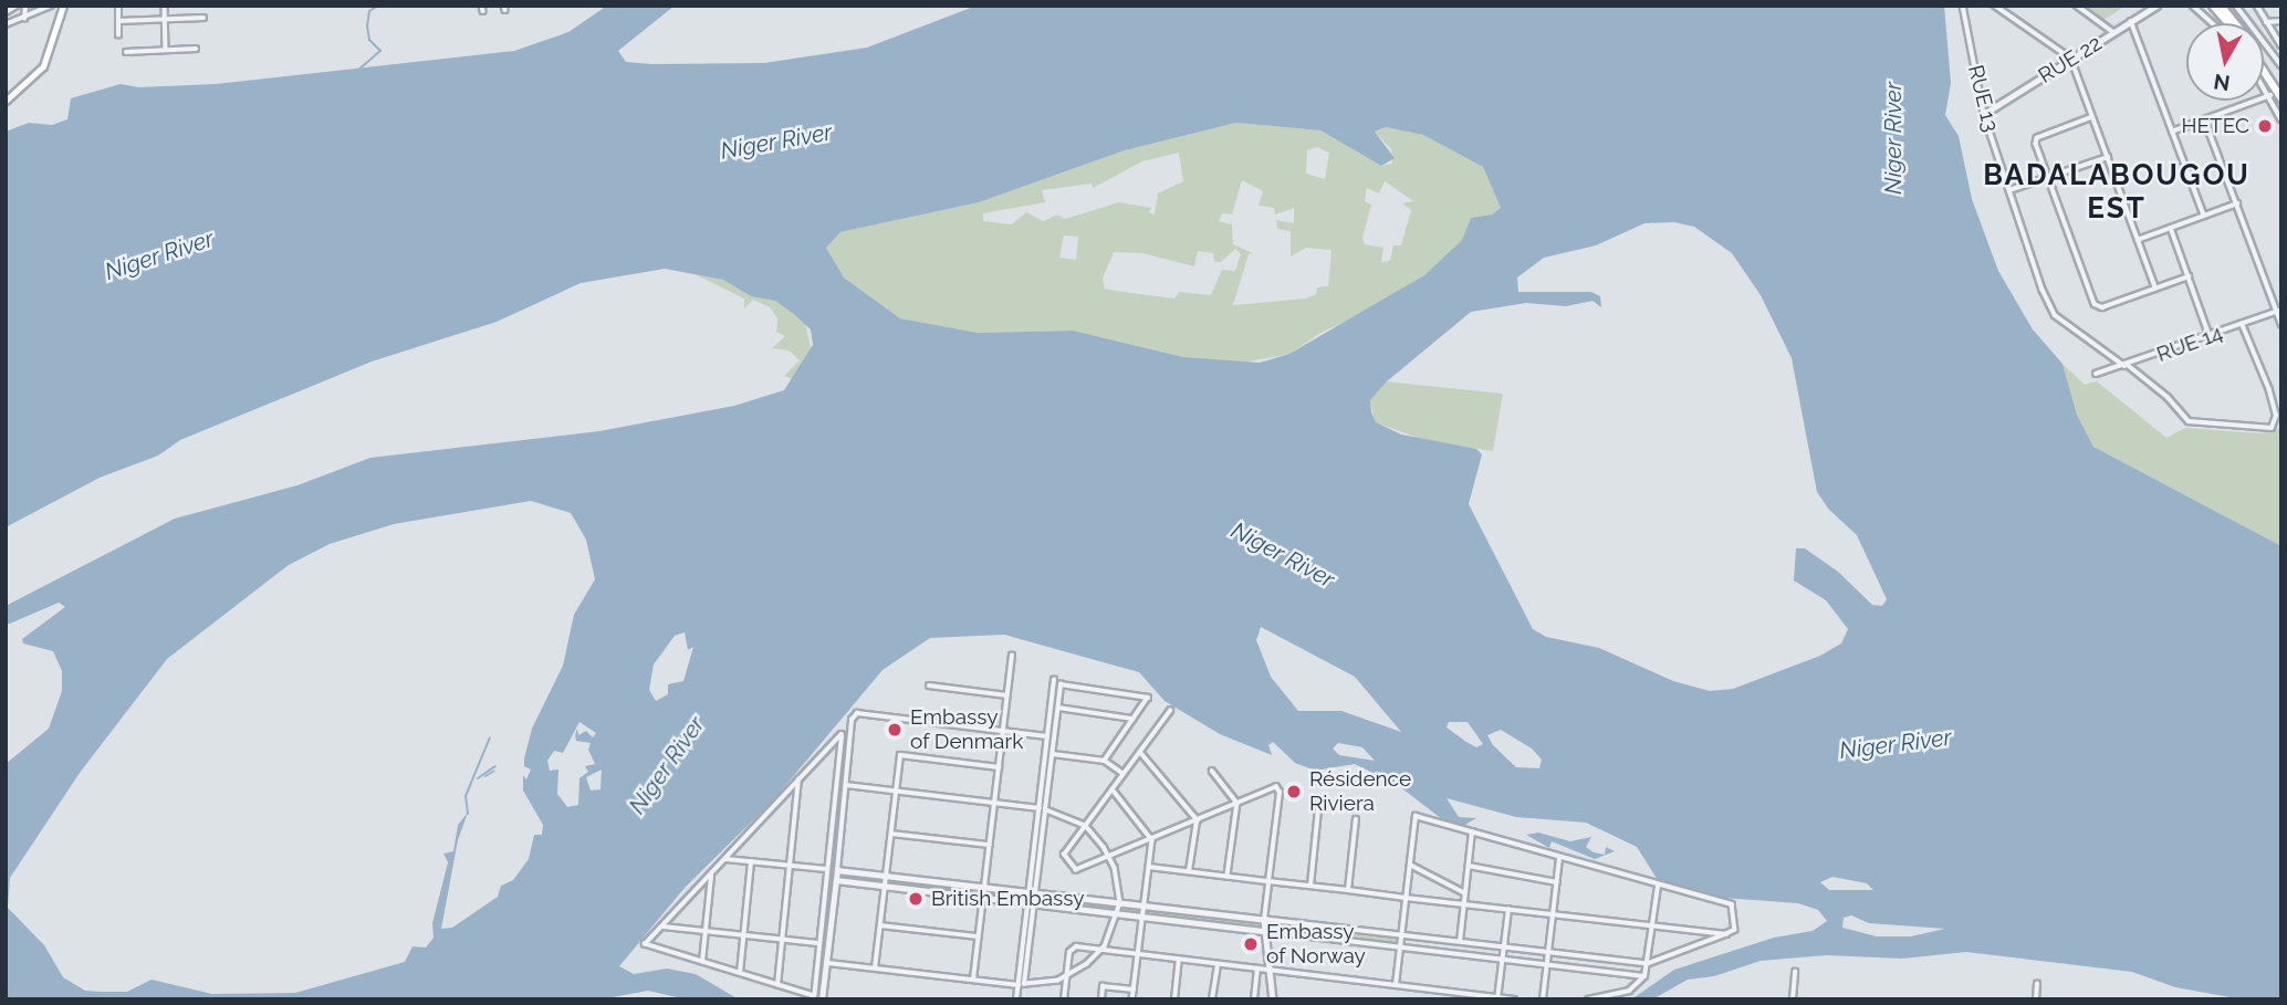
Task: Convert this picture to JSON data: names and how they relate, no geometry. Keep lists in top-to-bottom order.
{
  "streets": {
    "street": ["RUE 22", "RUE 13", "RUE 14"]
  },
  "crossings": [
    ["RUE 22", "RUE 13"],
    ["RUE 13", "RUE 14"]
  ],
  "districts": ["BADALABOUGOU EST"],
  "water": ["Niger River"],
  "places": [
    "HETEC",
    "Embassy of Denmark",
    "Résidence Riviera",
    "British Embassy",
    "Embassy of Norway"
  ],
  "north": "bottom"
}
